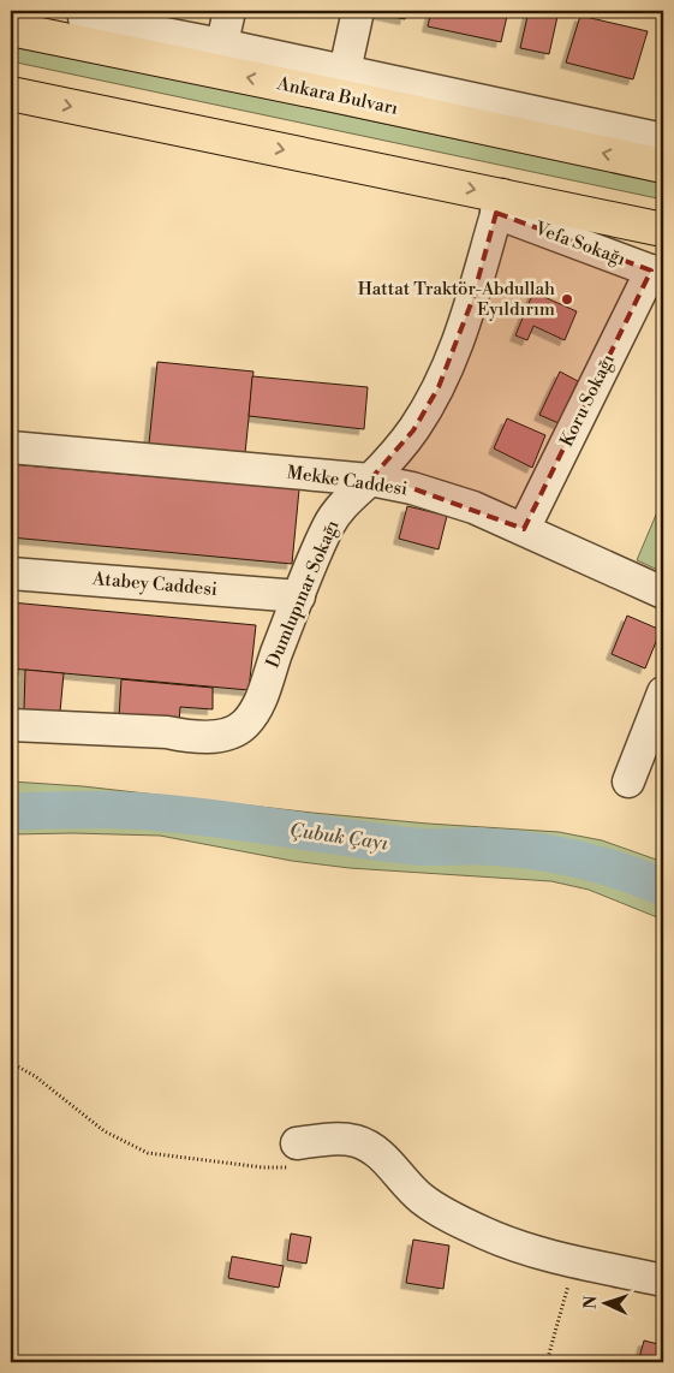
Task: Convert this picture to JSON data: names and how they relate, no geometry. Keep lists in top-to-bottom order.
{
  "streets": {
    "main road": ["Ankara Bulvarı"],
    "street": [
      "Vefa Sokağı",
      "Koru Sokağı",
      "Mekke Caddesi",
      "Atabey Caddesi",
      "Dumlupınar Sokağı"
    ]
  },
  "crossings": [
    ["Vefa Sokağı", "Koru Sokağı"],
    ["Vefa Sokağı", "Dumlupınar Sokağı"],
    ["Koru Sokağı", "Mekke Caddesi"],
    ["Mekke Caddesi", "Dumlupınar Sokağı"],
    ["Atabey Caddesi", "Dumlupınar Sokağı"]
  ],
  "water": ["Çubuk Çayı"],
  "places": ["Hattat Traktör-Abdullah Eyıldırım"],
  "north": "left"
}
